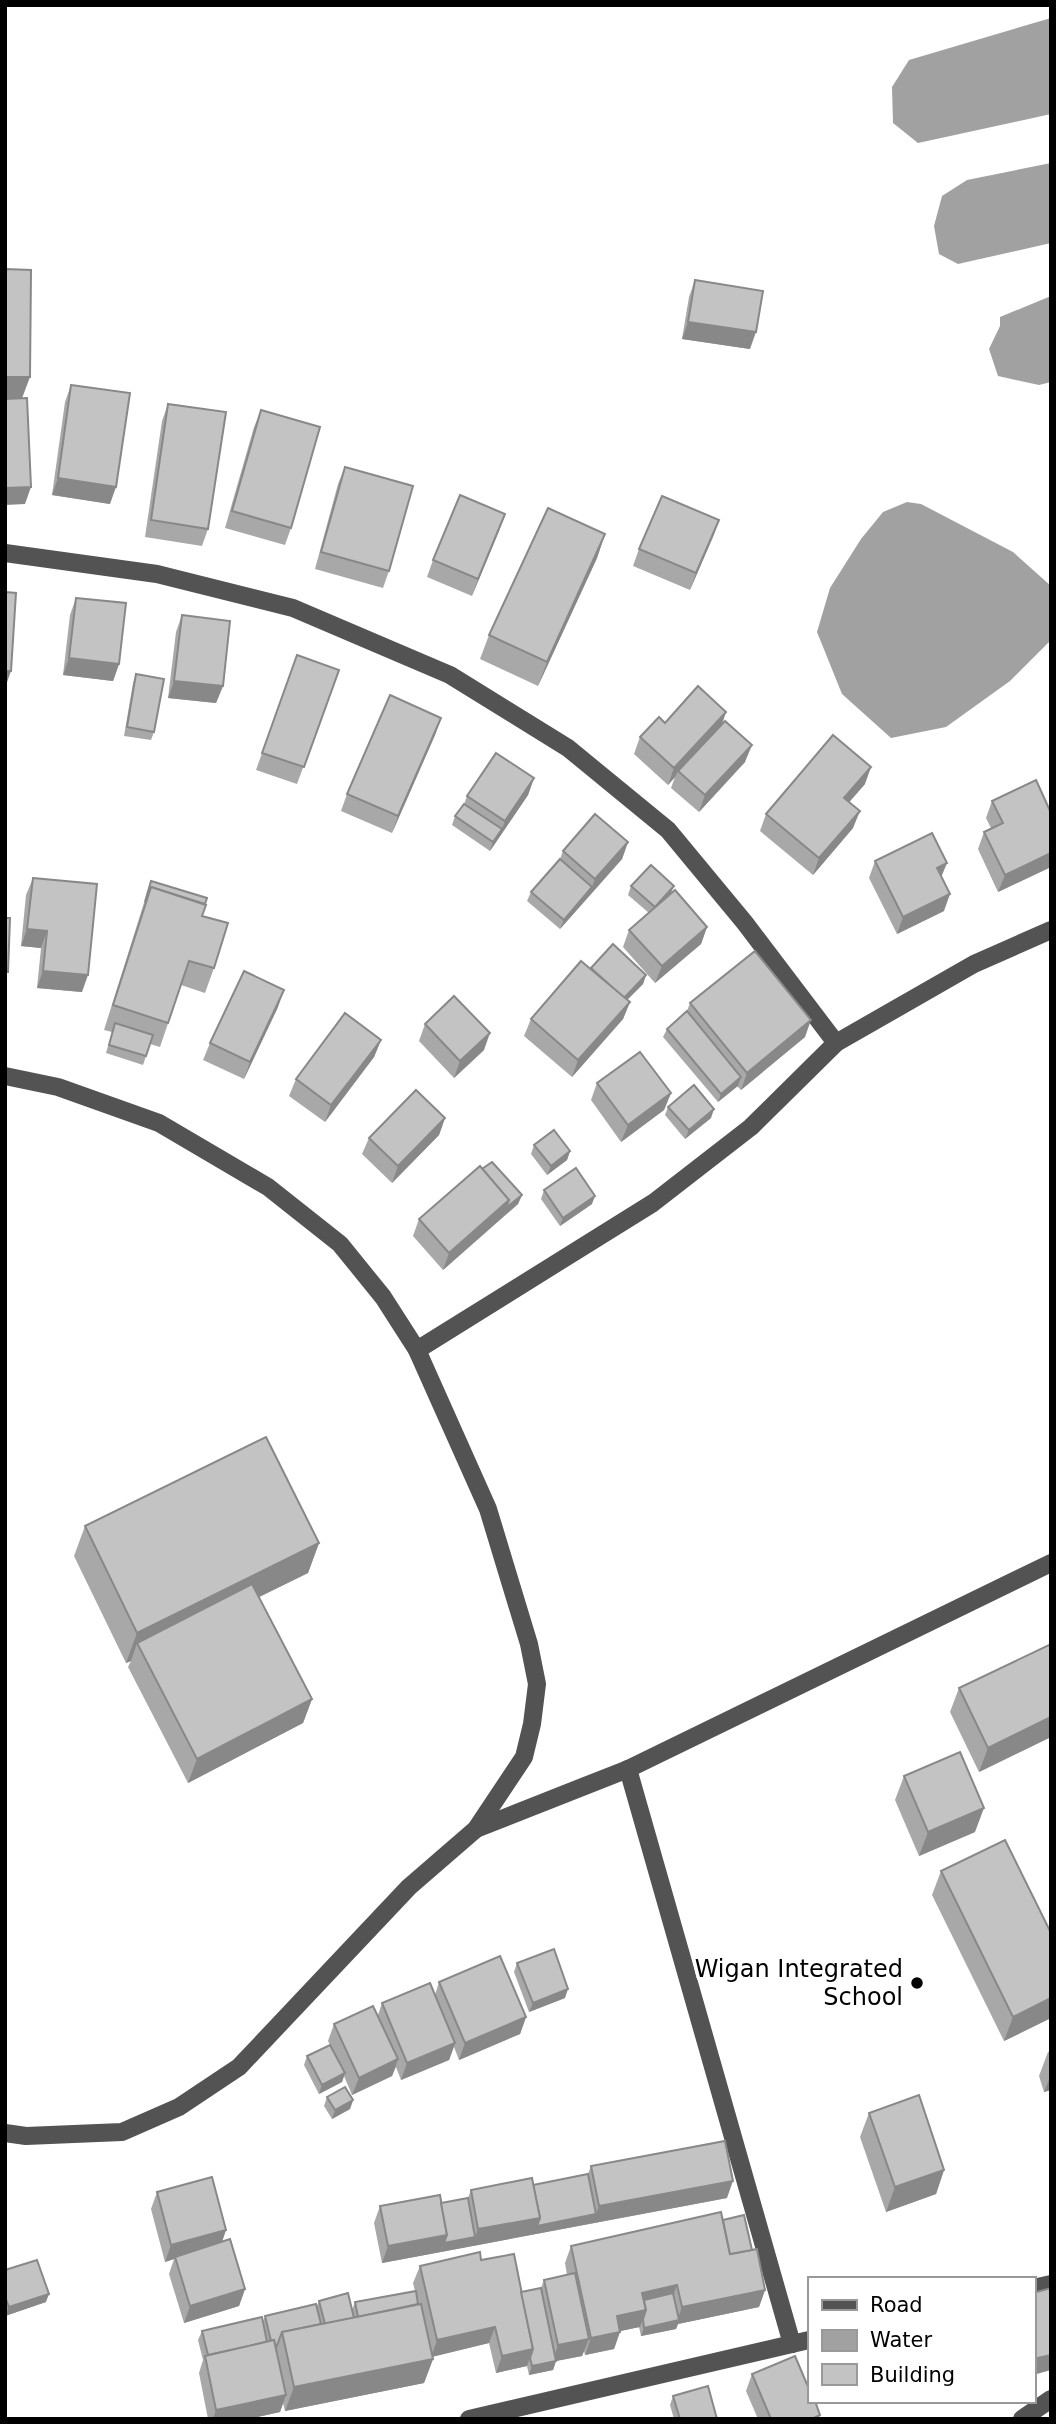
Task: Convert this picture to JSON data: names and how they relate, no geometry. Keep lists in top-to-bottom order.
{
  "places": ["Wigan Integrated School"],
  "legend": ["Road", "Water", "Building"]
}
